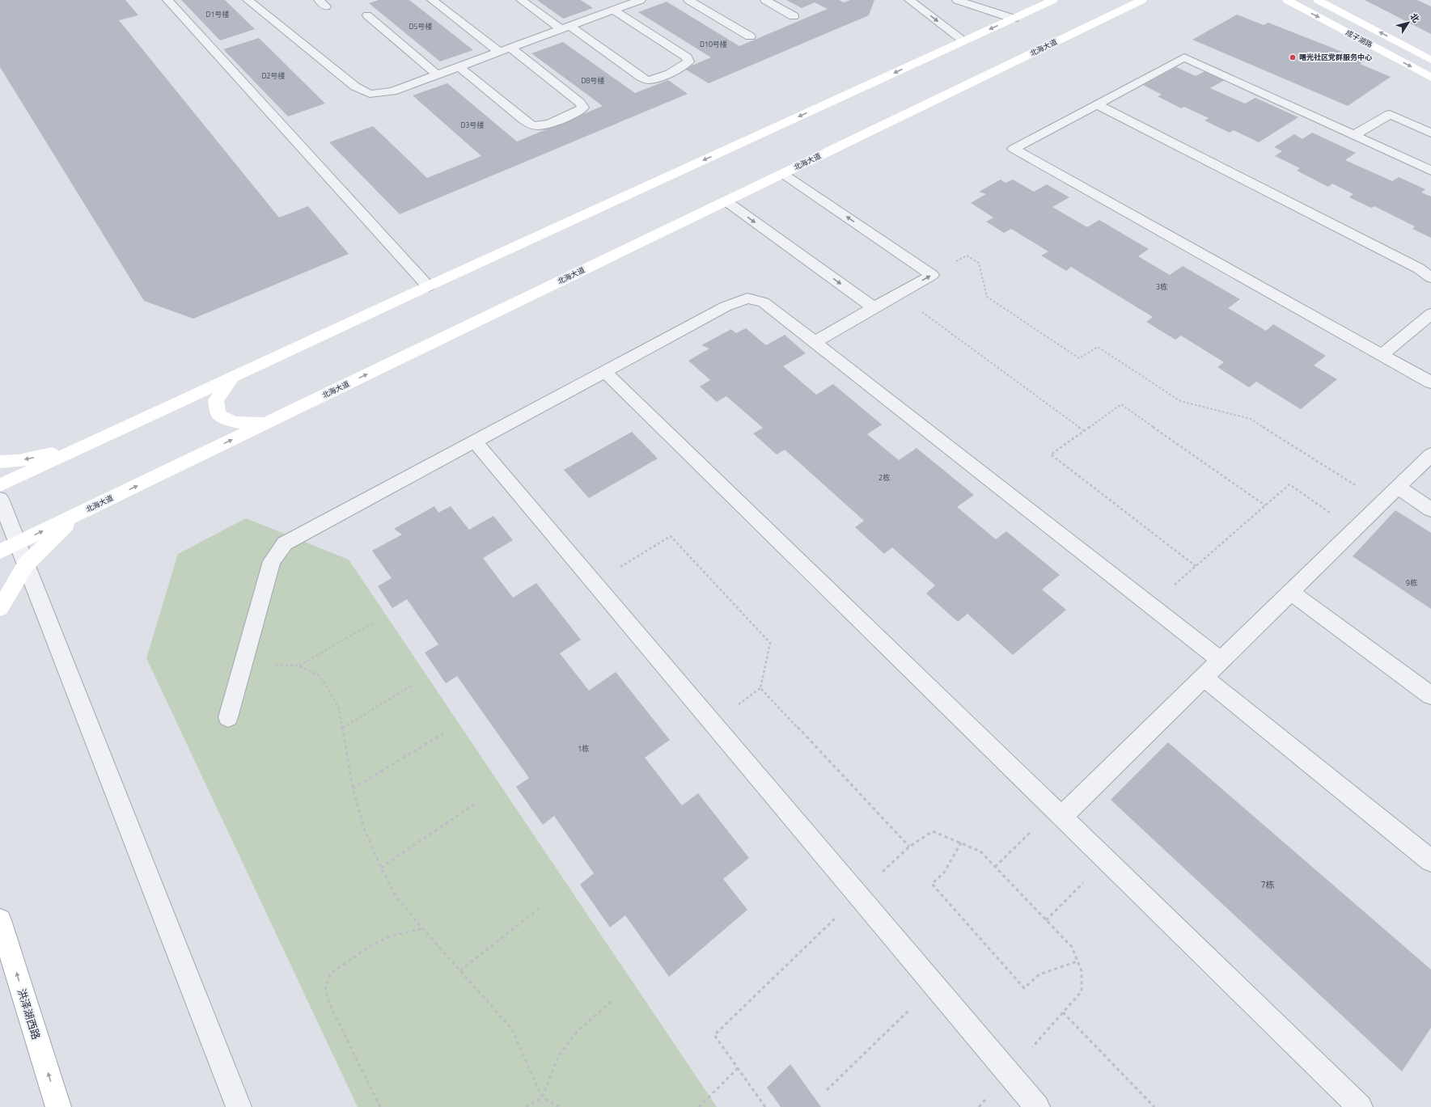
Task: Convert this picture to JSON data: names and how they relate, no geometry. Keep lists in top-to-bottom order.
{
  "streets": {
    "street": ["成子湖路", "北海大道", "洪泽湖西路"]
  },
  "one_way": ["洪泽湖西路"],
  "places": ["曙光社区党群服务中心"],
  "house_numbers": [
    "D1号楼",
    "D5号楼",
    "D10号楼",
    "D2号楼",
    "D8号楼",
    "D3号楼",
    "3栋",
    "2栋",
    "9栋",
    "1栋",
    "7栋"
  ],
  "north": "top right"
}
